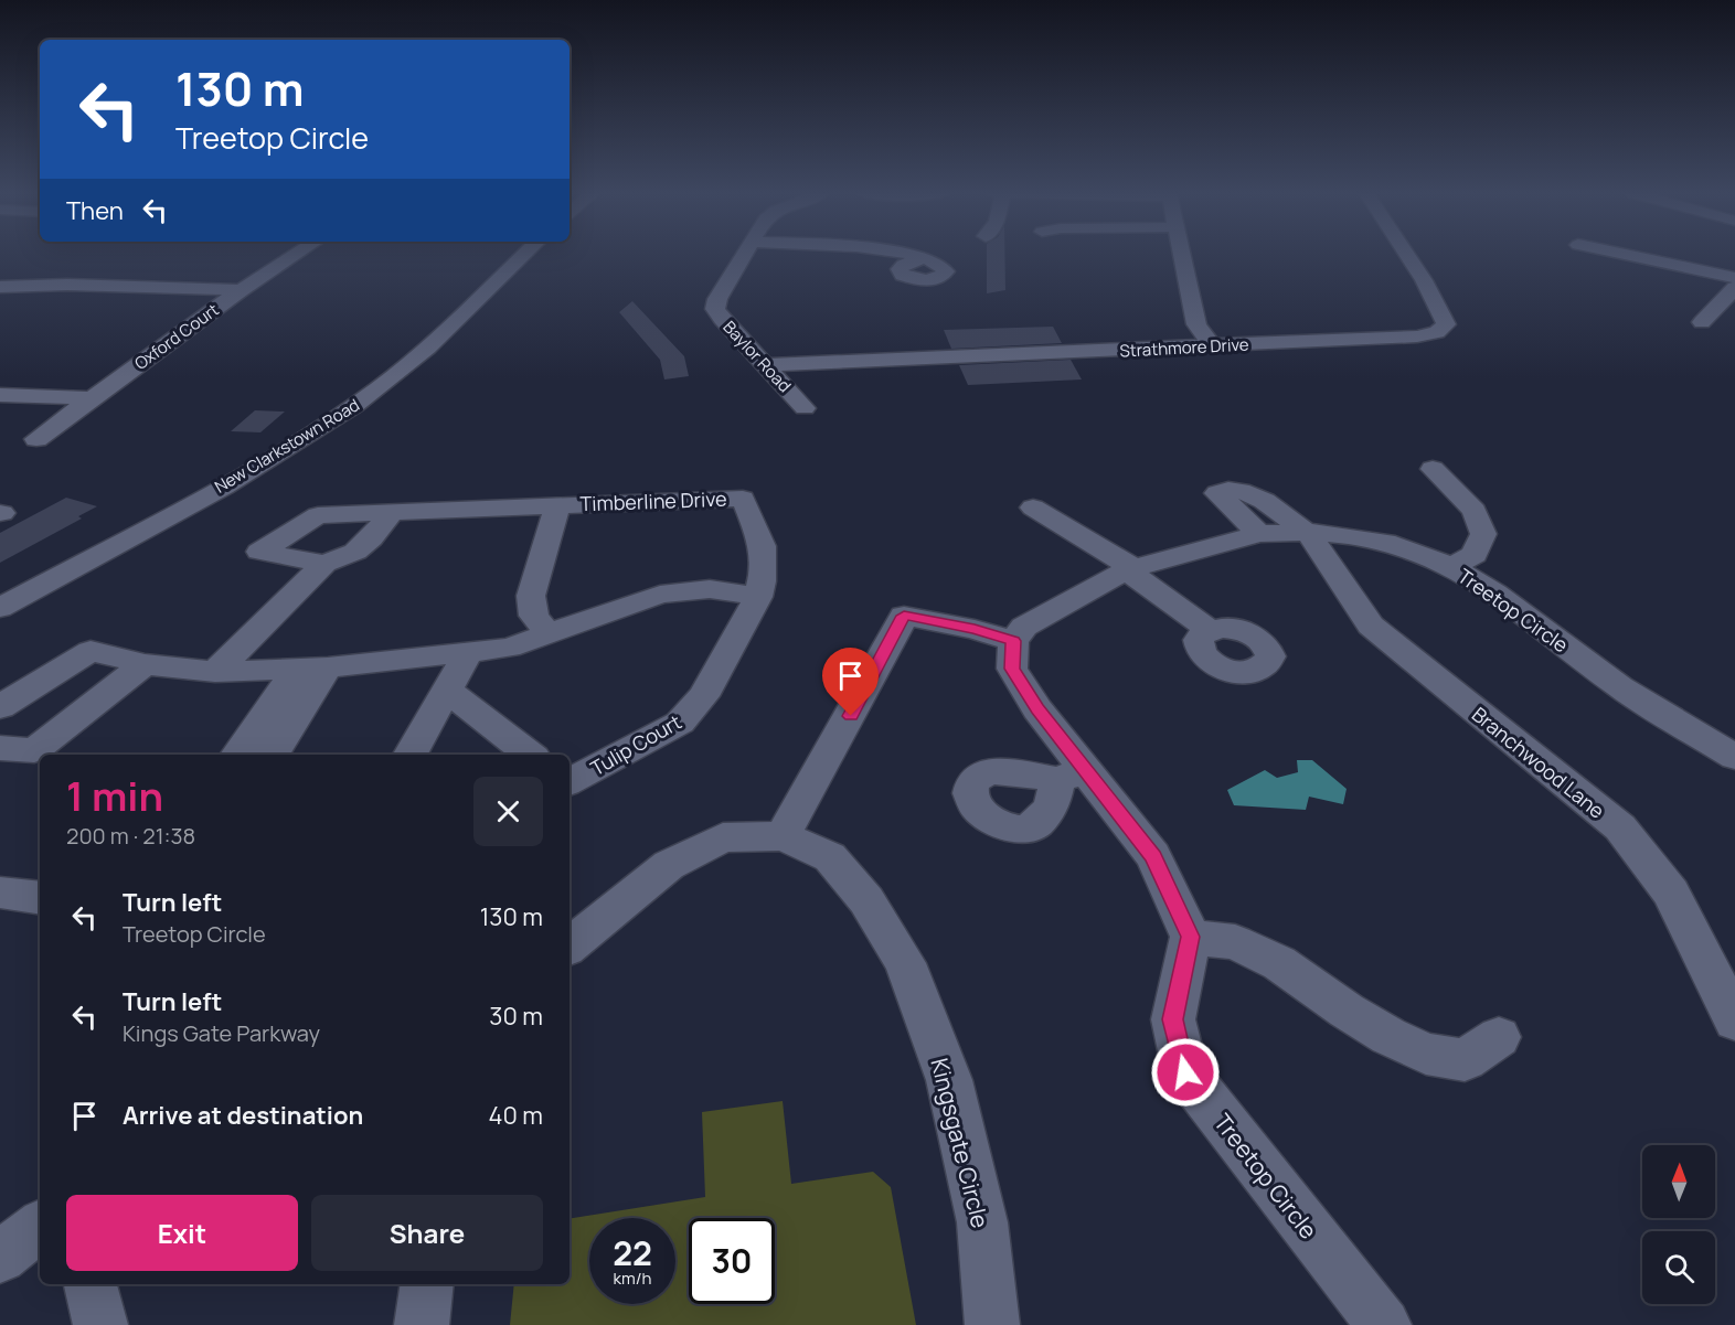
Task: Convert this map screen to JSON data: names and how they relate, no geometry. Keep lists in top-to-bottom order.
{
  "streets": {
    "street": [
      "Oxford Court",
      "Strathmore Drive",
      "Baylor Road",
      "New Clarkstown Road",
      "Timberline Drive",
      "Treetop Circle",
      "Tulip Court",
      "Branchwood Lane",
      "Kingsgate Circle"
    ]
  },
  "crossings": [
    ["Strathmore Drive", "Baylor Road"],
    ["Timberline Drive", "Tulip Court"],
    ["Treetop Circle", "Branchwood Lane"]
  ],
  "north": "top",
  "page": {
    "turn": ["130 m", "Treetop Circle"],
    "then": "Then",
    "heading": ["1 min", "200 m · 21:38"],
    "list": [
      {
        "name": "Turn left",
        "note": "Treetop Circle",
        "value": "130 m"
      },
      {
        "name": "Turn left",
        "note": "Kings Gate Parkway",
        "value": "30 m"
      },
      {
        "name": "Arrive at destination",
        "value": "40 m"
      }
    ],
    "buttons": ["Exit", "Share"],
    "speed": "22 km/h",
    "limit": "30"
  }
}
